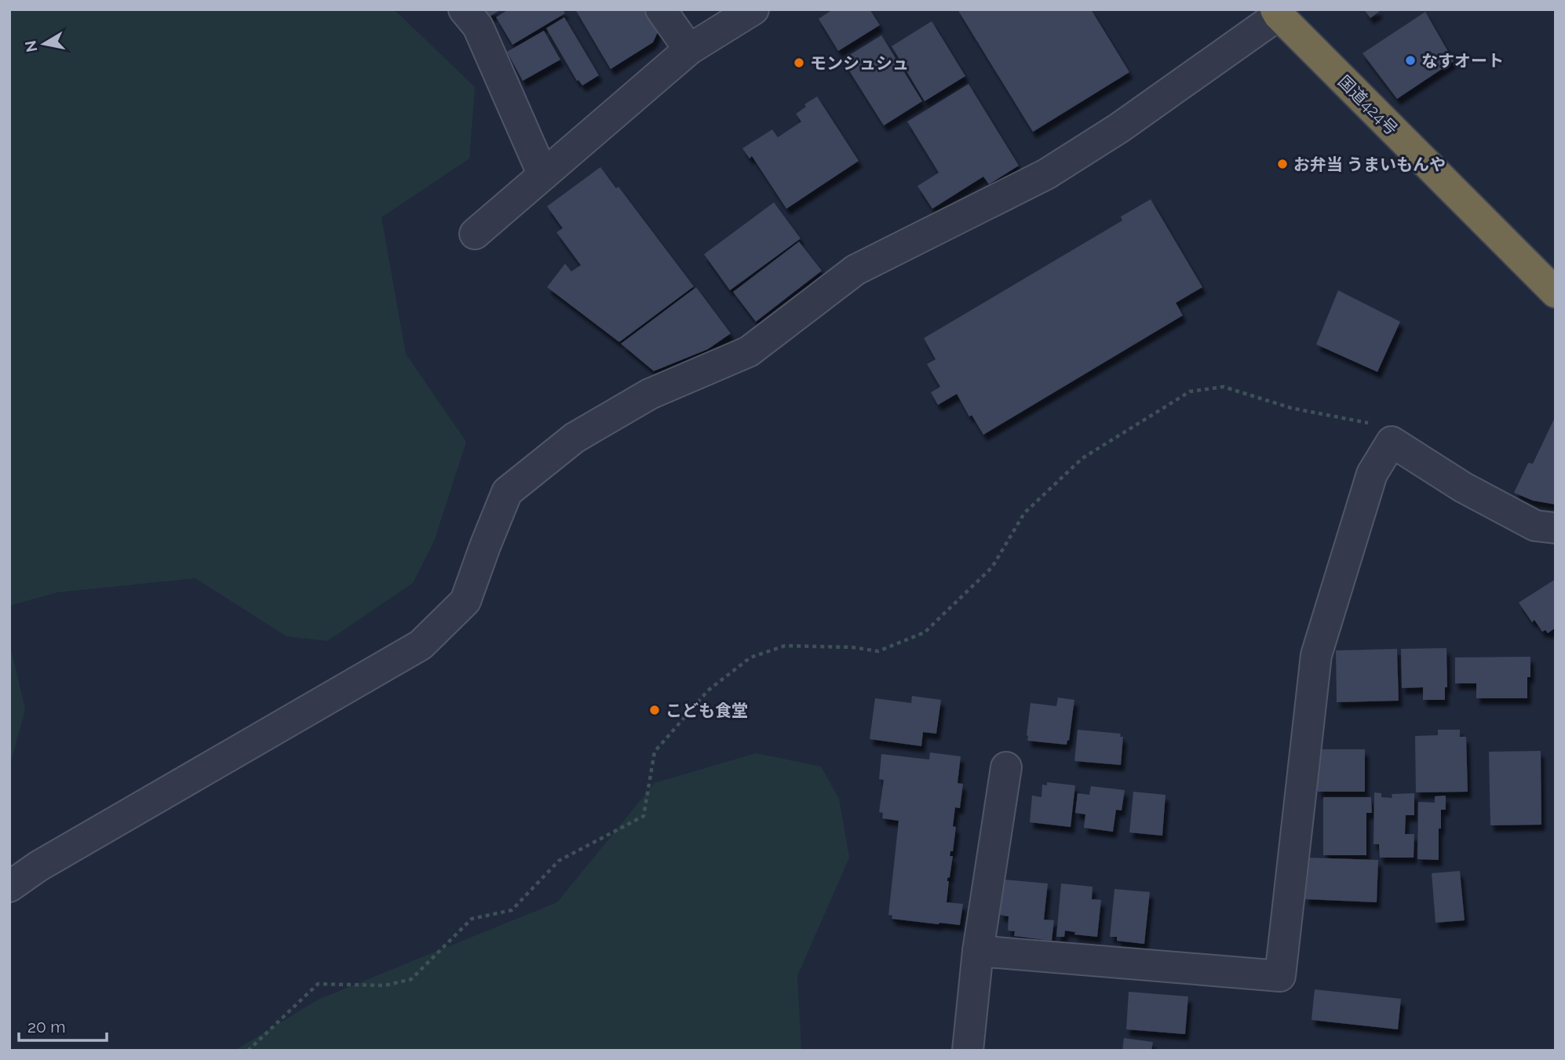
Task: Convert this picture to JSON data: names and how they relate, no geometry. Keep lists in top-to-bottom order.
{
  "streets": {
    "highway": ["国道424号"]
  },
  "places": [
    "なすオート",
    "モンシュシュ",
    "お弁当 うまいもんや",
    "こども食堂"
  ],
  "scale_bar": "20 m",
  "north": "left"
}
